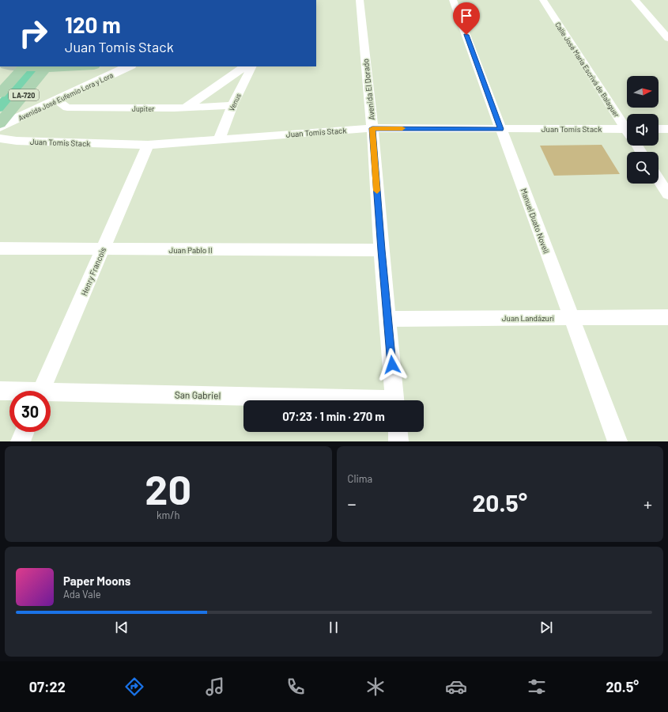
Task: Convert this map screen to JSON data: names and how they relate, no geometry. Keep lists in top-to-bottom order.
{
  "streets": {
    "main road": ["LA-720"],
    "street": [
      "Calle José María Escrivá de Balaguer",
      "Avenida El Dorado",
      "Avenida José Eufemio Lora y Lora",
      "Venus",
      "Jupiter",
      "Juan Tomis Stack",
      "Manuel Duato Novell",
      "Juan Pablo II",
      "Henry Francois",
      "Juan Landázuri",
      "San Gabriel"
    ]
  },
  "crossings": [
    ["Avenida El Dorado", "Juan Tomis Stack"],
    ["Avenida El Dorado", "Juan Pablo II"],
    ["Avenida El Dorado", "Juan Landázuri"],
    ["LA-720", "Avenida José Eufemio Lora y Lora"],
    ["Avenida José Eufemio Lora y Lora", "Jupiter"],
    ["Venus", "Jupiter"],
    ["Venus", "Juan Tomis Stack"],
    ["Juan Tomis Stack", "Manuel Duato Novell"],
    ["Juan Tomis Stack", "Henry Francois"],
    ["Manuel Duato Novell", "Juan Landázuri"],
    ["Juan Pablo II", "Henry Francois"]
  ],
  "north": "right",
  "page": {
    "turn": ["120 m", "Juan Tomis Stack"],
    "limit": "30",
    "trip": "07:23 · 1 min · 270 m",
    "tile": [
      ["20", "km/h"],
      "Clima"
    ],
    "heat": ["−", "20.5°", "+"],
    "song": ["Paper Moons", "Ada Vale"],
    "tabs": ["07:22", "20.5°"]
  }
}
